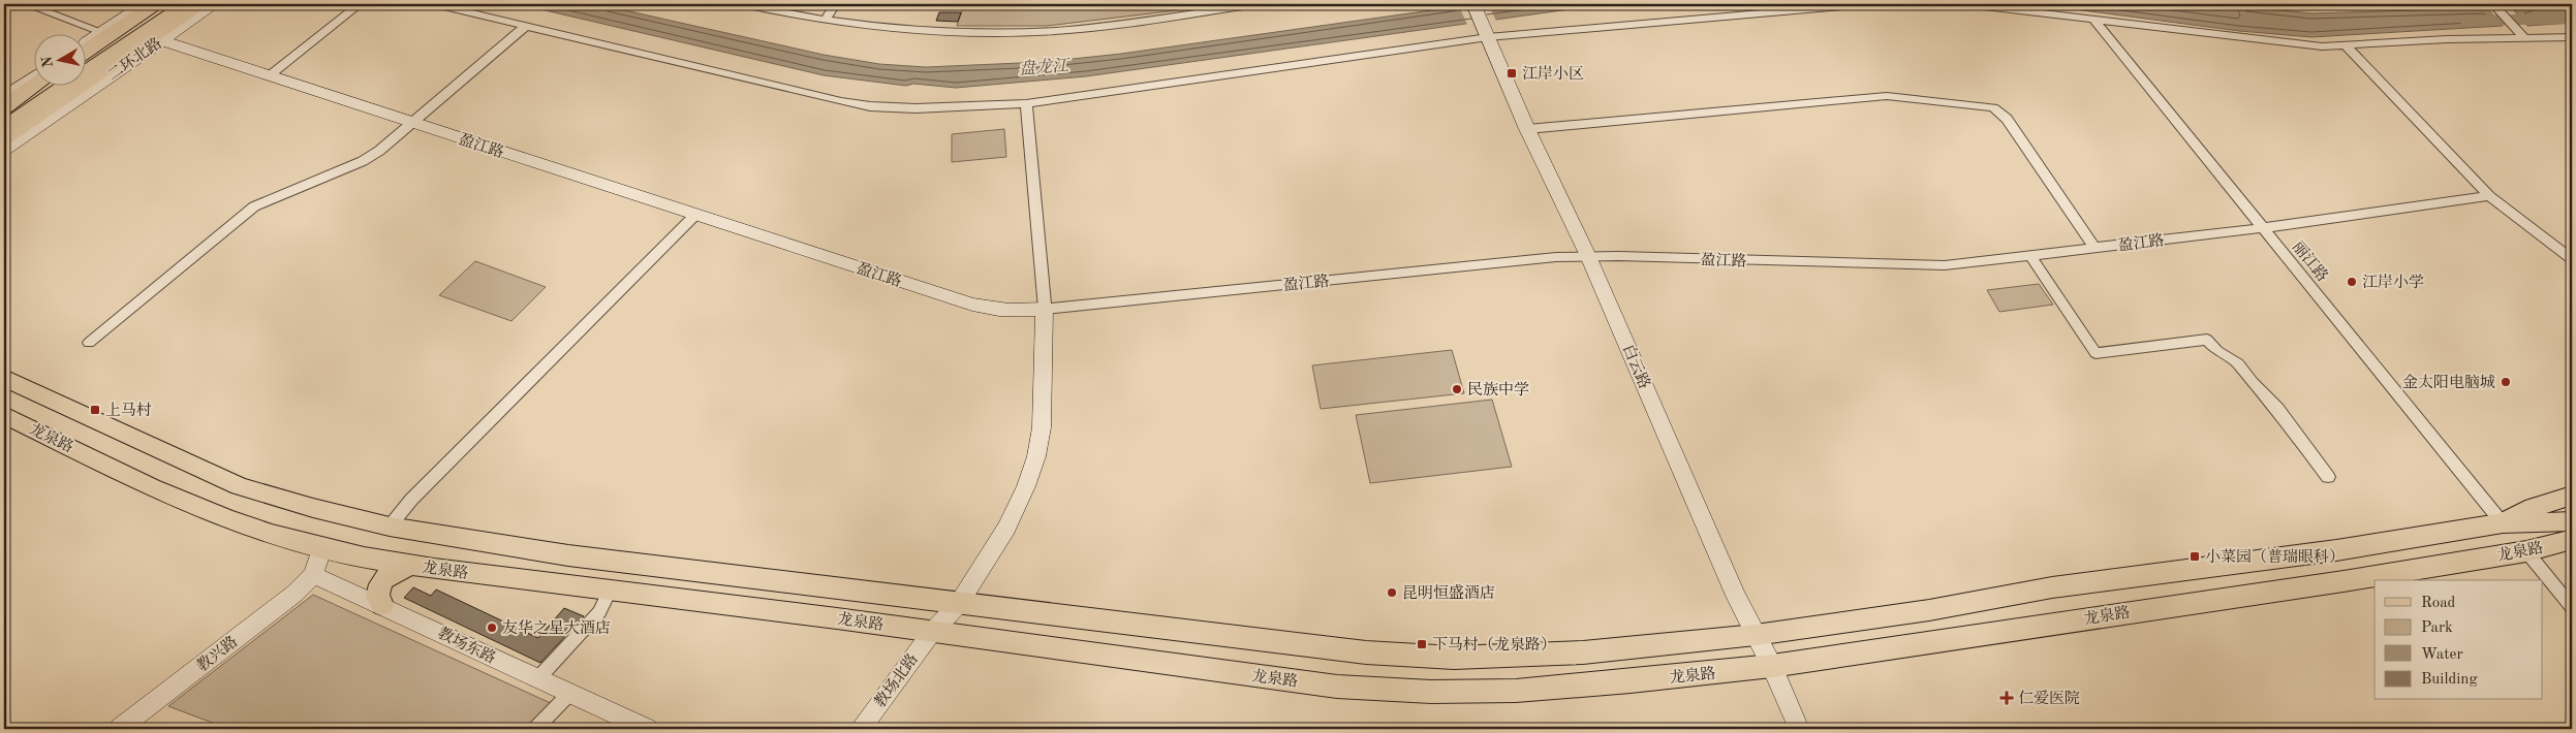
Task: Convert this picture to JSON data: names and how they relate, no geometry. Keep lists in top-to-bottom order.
{
  "streets": {
    "main road": ["二环北路", "龙泉路"],
    "street": [
      "盈江路",
      "丽江路",
      "白云路",
      "教场东路",
      "教兴路",
      "教场北路"
    ]
  },
  "crossings": [
    ["二环北路", "盈江路"],
    ["盈江路", "丽江路"],
    ["盈江路", "白云路"],
    ["盈江路", "教场北路"],
    ["丽江路", "龙泉路"],
    ["白云路", "龙泉路"],
    ["龙泉路", "教场北路"],
    ["教场东路", "教兴路"]
  ],
  "water": ["盘龙江"],
  "places": {
    "transit": [
      "江岸小区",
      "上马村",
      "小菜园（普瑞眼科）",
      "下马村（龙泉路）"
    ],
    "other": [
      "江岸小学",
      "金太阳电脑城",
      "民族中学",
      "昆明恒盛酒店",
      "友华之星大酒店"
    ],
    "health": ["仁爱医院"]
  },
  "legend": [
    "Road",
    "Park",
    "Water",
    "Building"
  ],
  "north": "left"
}
